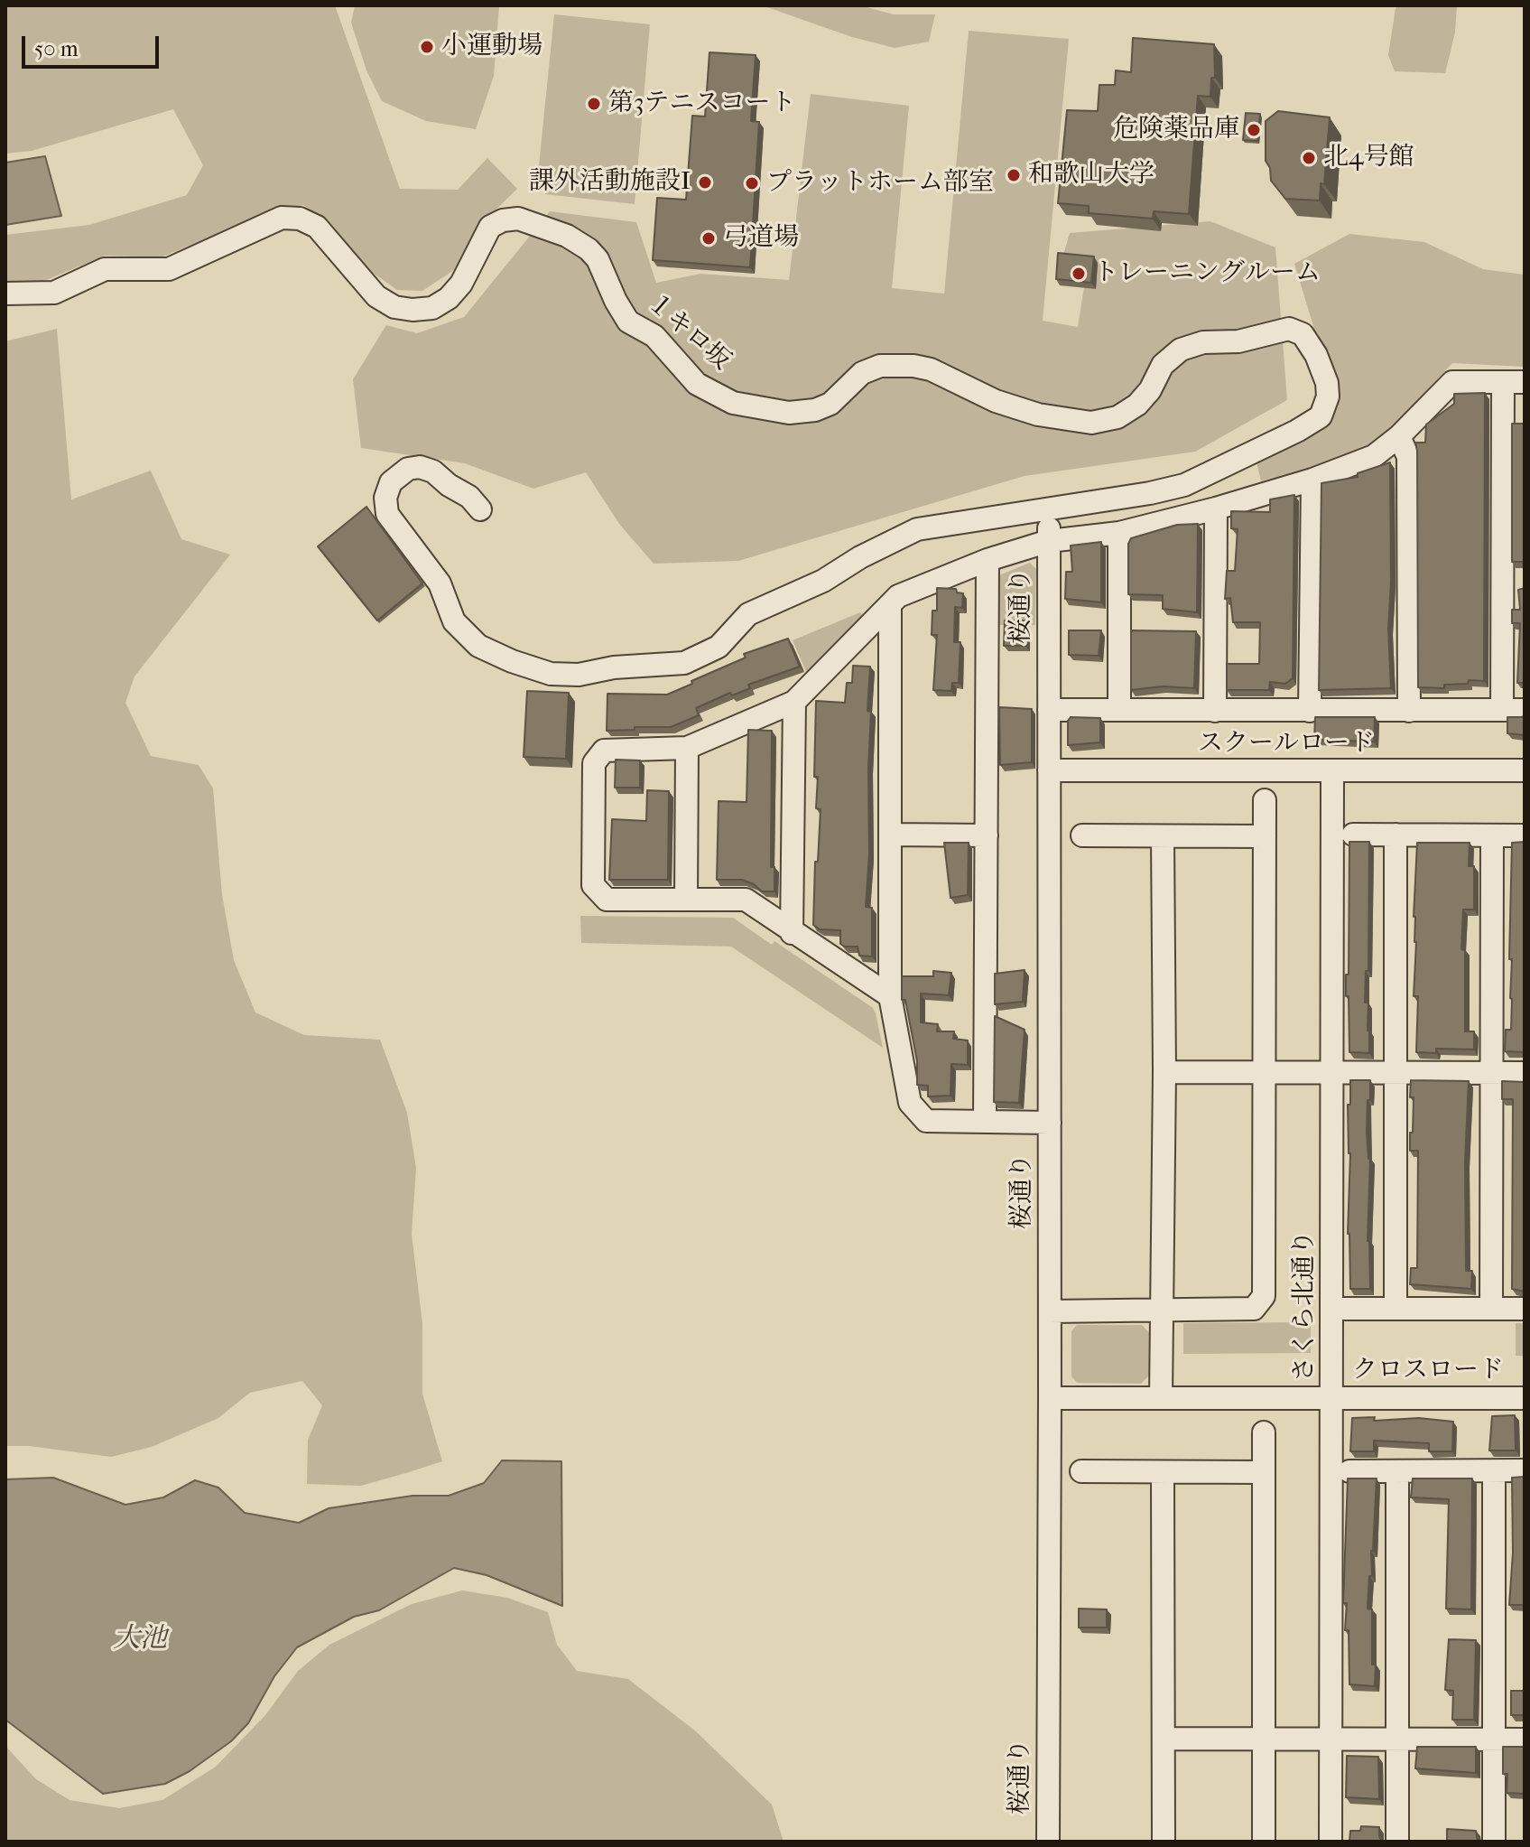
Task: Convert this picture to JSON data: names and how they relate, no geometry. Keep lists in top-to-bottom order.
{
  "streets": {
    "street": [
      "１キロ坂",
      "桜通り",
      "スクールロード",
      "さくら北通り",
      "クロスロード"
    ]
  },
  "crossings": [
    ["１キロ坂", "桜通り"],
    ["桜通り", "スクールロード"],
    ["桜通り", "クロスロード"],
    ["スクールロード", "さくら北通り"],
    ["さくら北通り", "クロスロード"]
  ],
  "water": ["大池"],
  "places": [
    "小運動場",
    "第3テニスコート",
    "危険薬品庫",
    "北4号館",
    "和歌山大学",
    "課外活動施設I",
    "プラットホーム部室",
    "弓道場",
    "トレーニングルーム"
  ],
  "scale_bar": "50 m"
}
